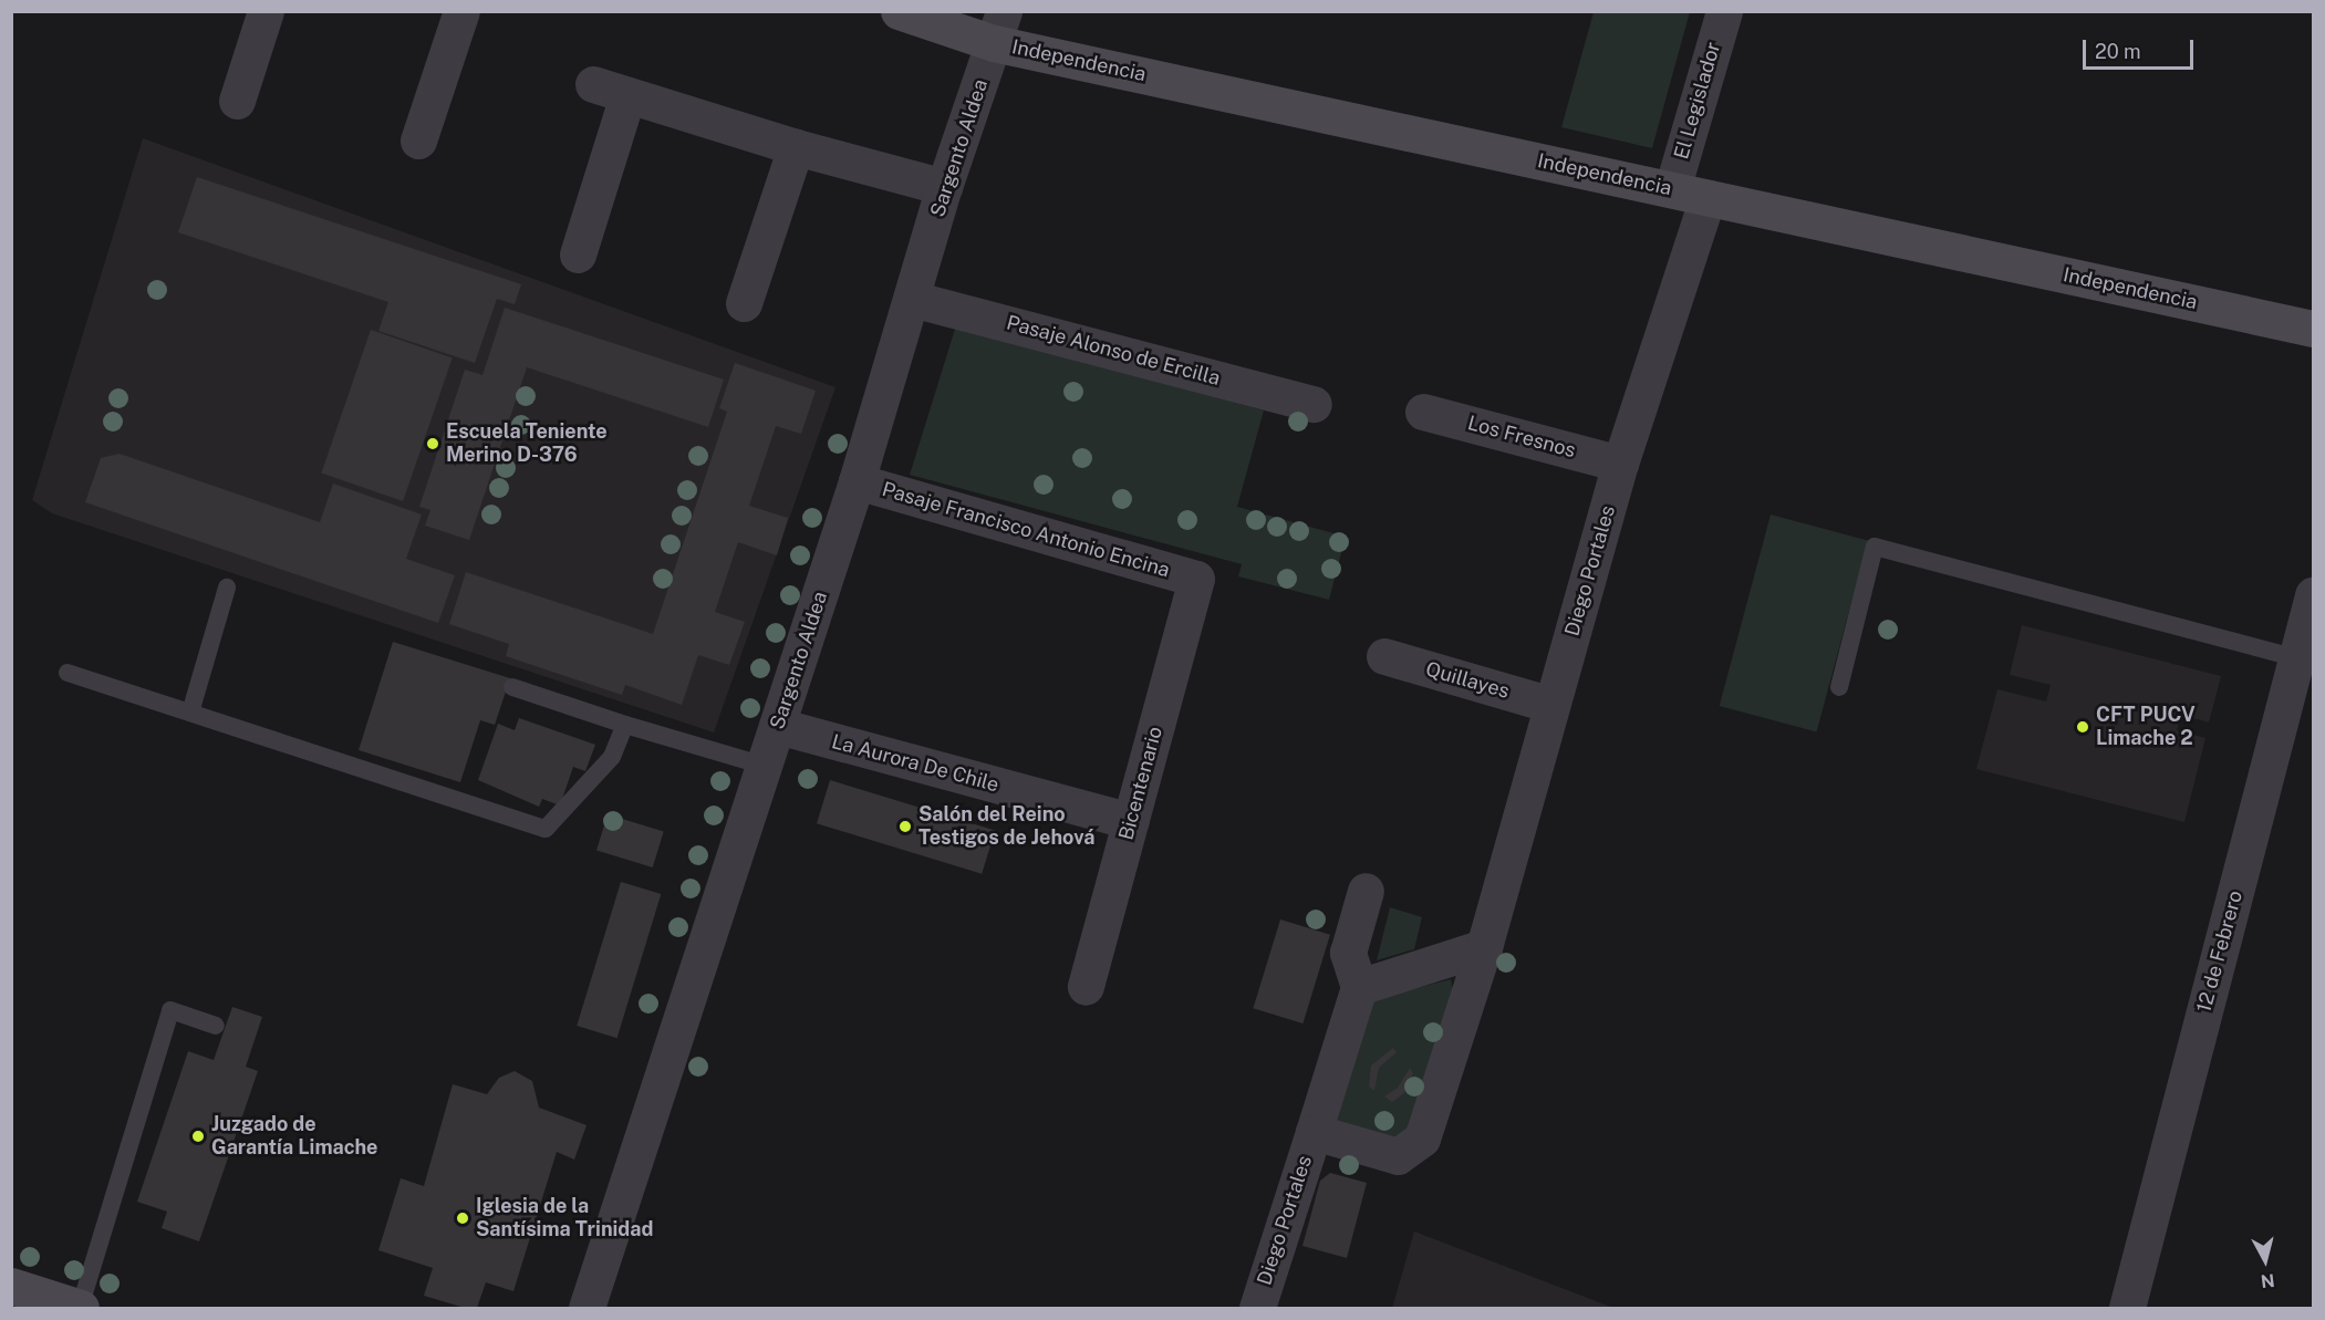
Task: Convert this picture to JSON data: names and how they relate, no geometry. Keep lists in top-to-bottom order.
{
  "streets": {
    "main road": ["Independencia"],
    "street": [
      "El Legislador",
      "Sargento Aldea",
      "Pasaje Alonso de Ercilla",
      "Los Fresnos",
      "Pasaje Francisco Antonio Encina",
      "Diego Portales",
      "Quillayes",
      "La Aurora De Chile",
      "Bicentenario",
      "12 de Febrero"
    ]
  },
  "crossings": [
    ["Independencia", "El Legislador"],
    ["Independencia", "Sargento Aldea"],
    ["Independencia", "Diego Portales"],
    ["Sargento Aldea", "Pasaje Alonso de Ercilla"],
    ["Sargento Aldea", "Pasaje Francisco Antonio Encina"],
    ["Sargento Aldea", "La Aurora De Chile"],
    ["Los Fresnos", "Diego Portales"],
    ["Pasaje Francisco Antonio Encina", "Bicentenario"],
    ["Diego Portales", "Quillayes"],
    ["La Aurora De Chile", "Bicentenario"]
  ],
  "places": [
    "Escuela Teniente Merino D-376",
    "CFT PUCV Limache 2",
    "Salón del Reino Testigos de Jehová",
    "Juzgado de Garantía Limache",
    "Iglesia de la Santísima Trinidad"
  ],
  "scale_bar": "20 m",
  "north": "bottom"
}
